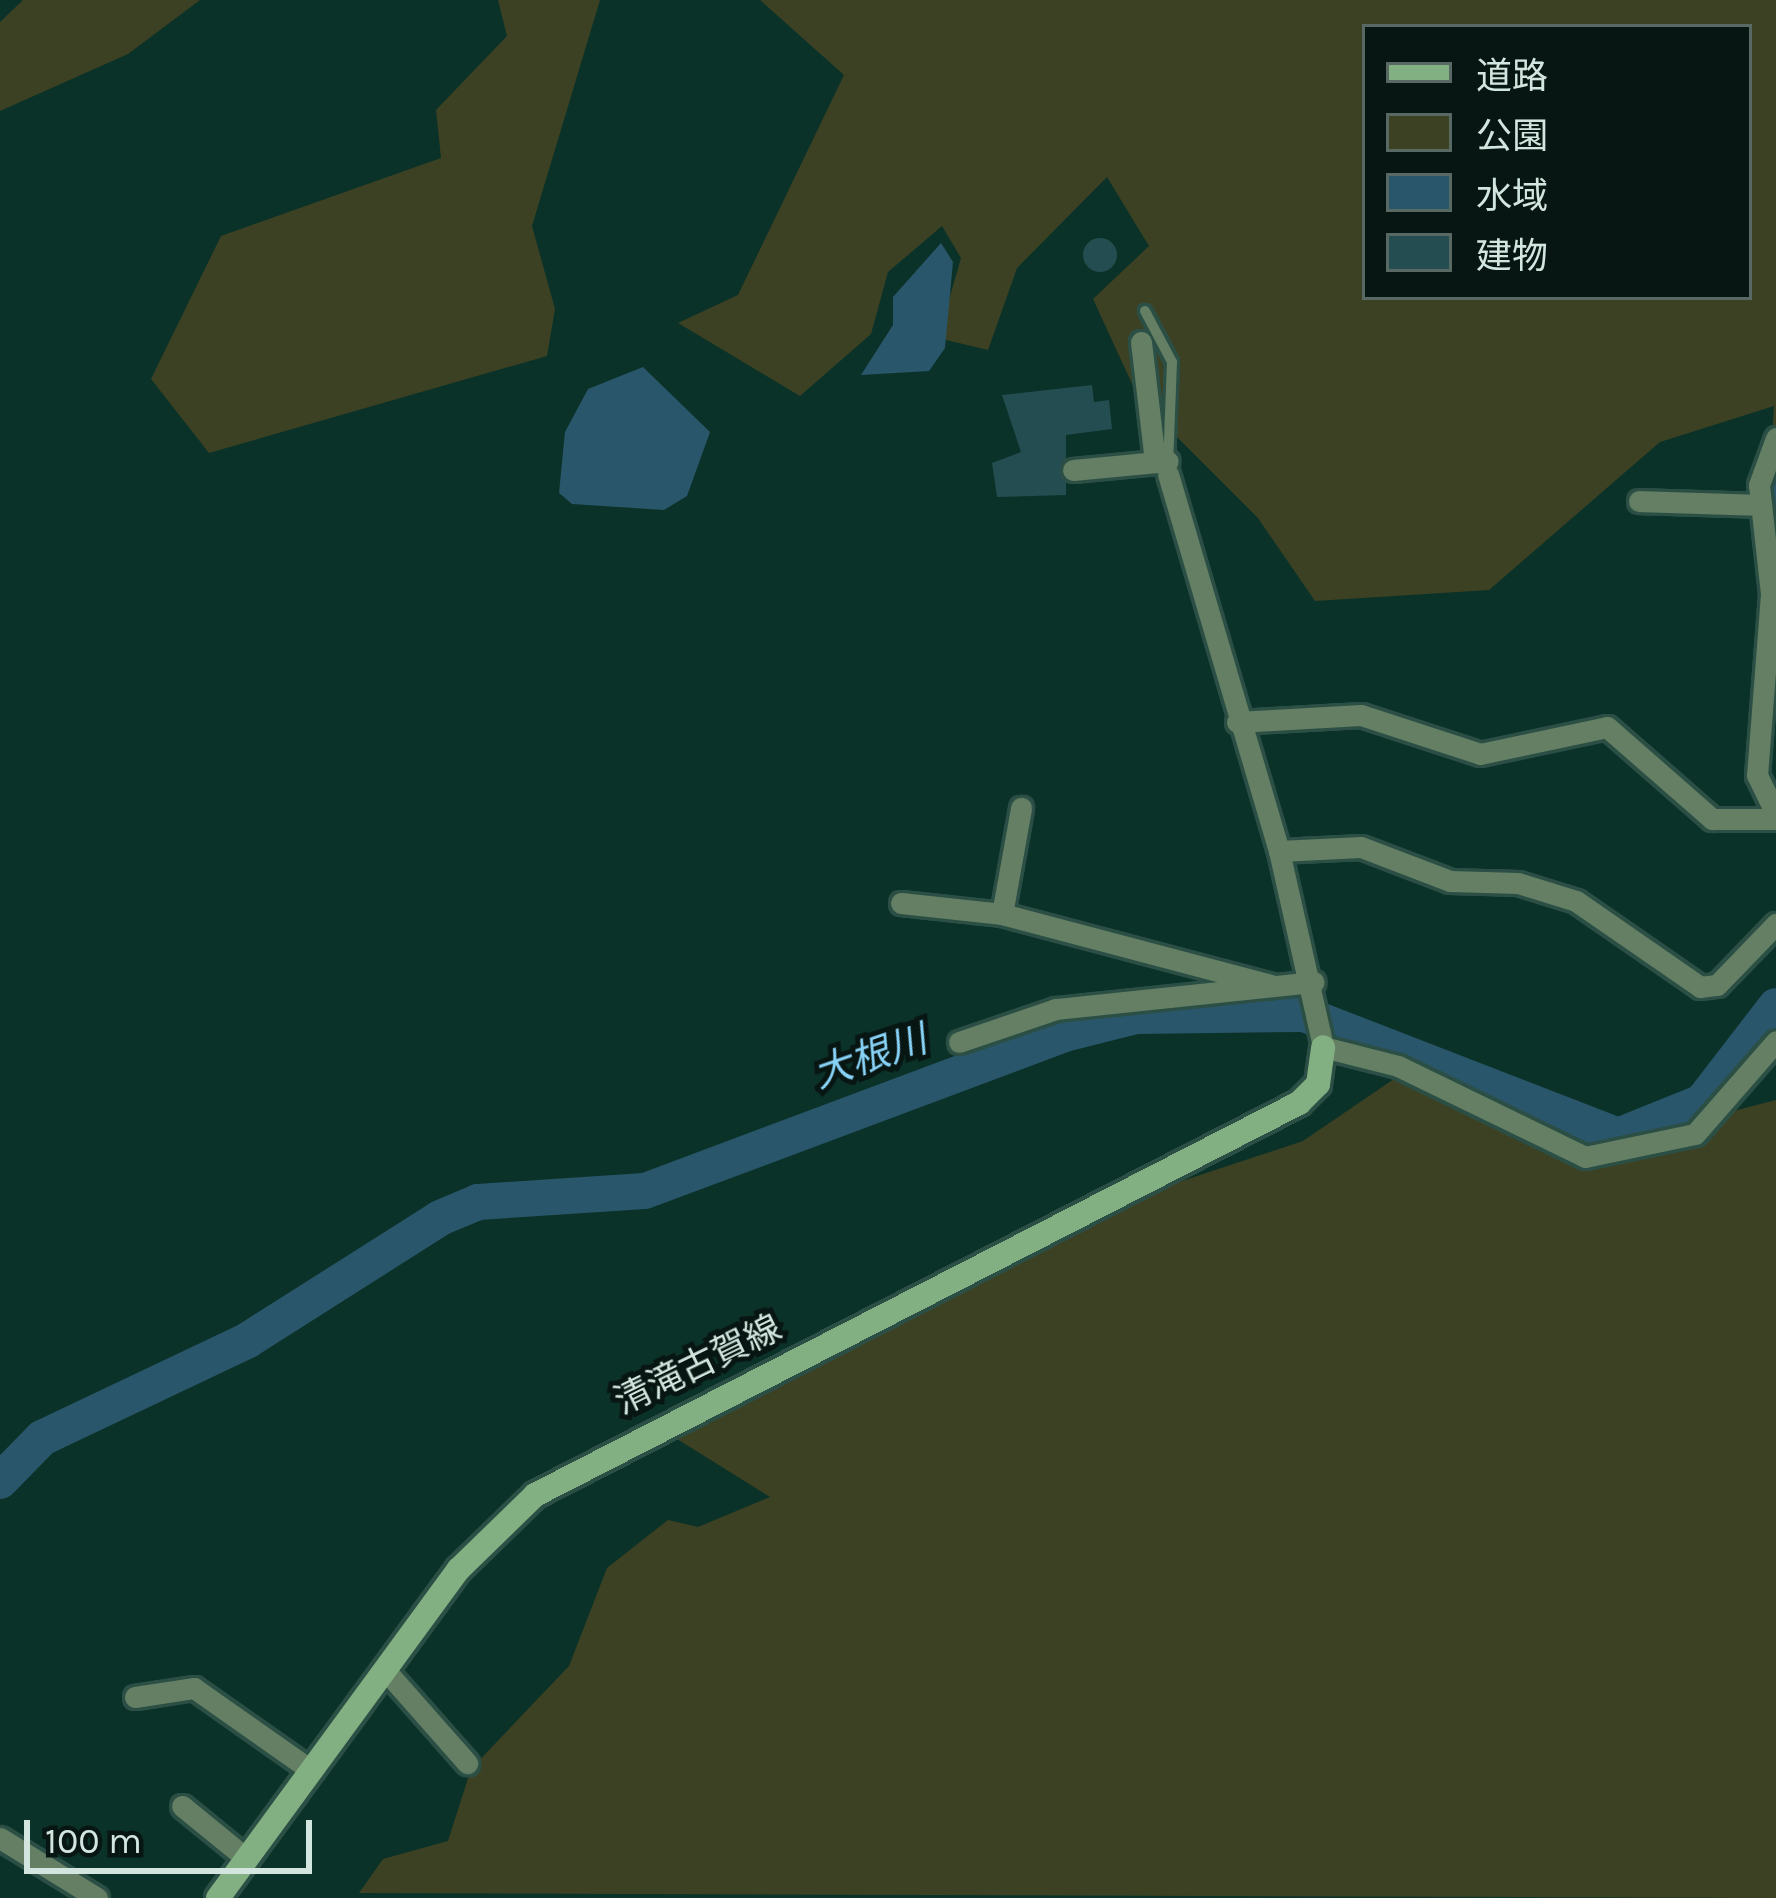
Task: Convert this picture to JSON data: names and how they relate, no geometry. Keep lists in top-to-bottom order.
{
  "streets": {
    "main road": ["清滝古賀線"]
  },
  "water": ["大根川"],
  "legend": [
    "道路",
    "公園",
    "水域",
    "建物"
  ],
  "scale_bar": "100 m"
}
